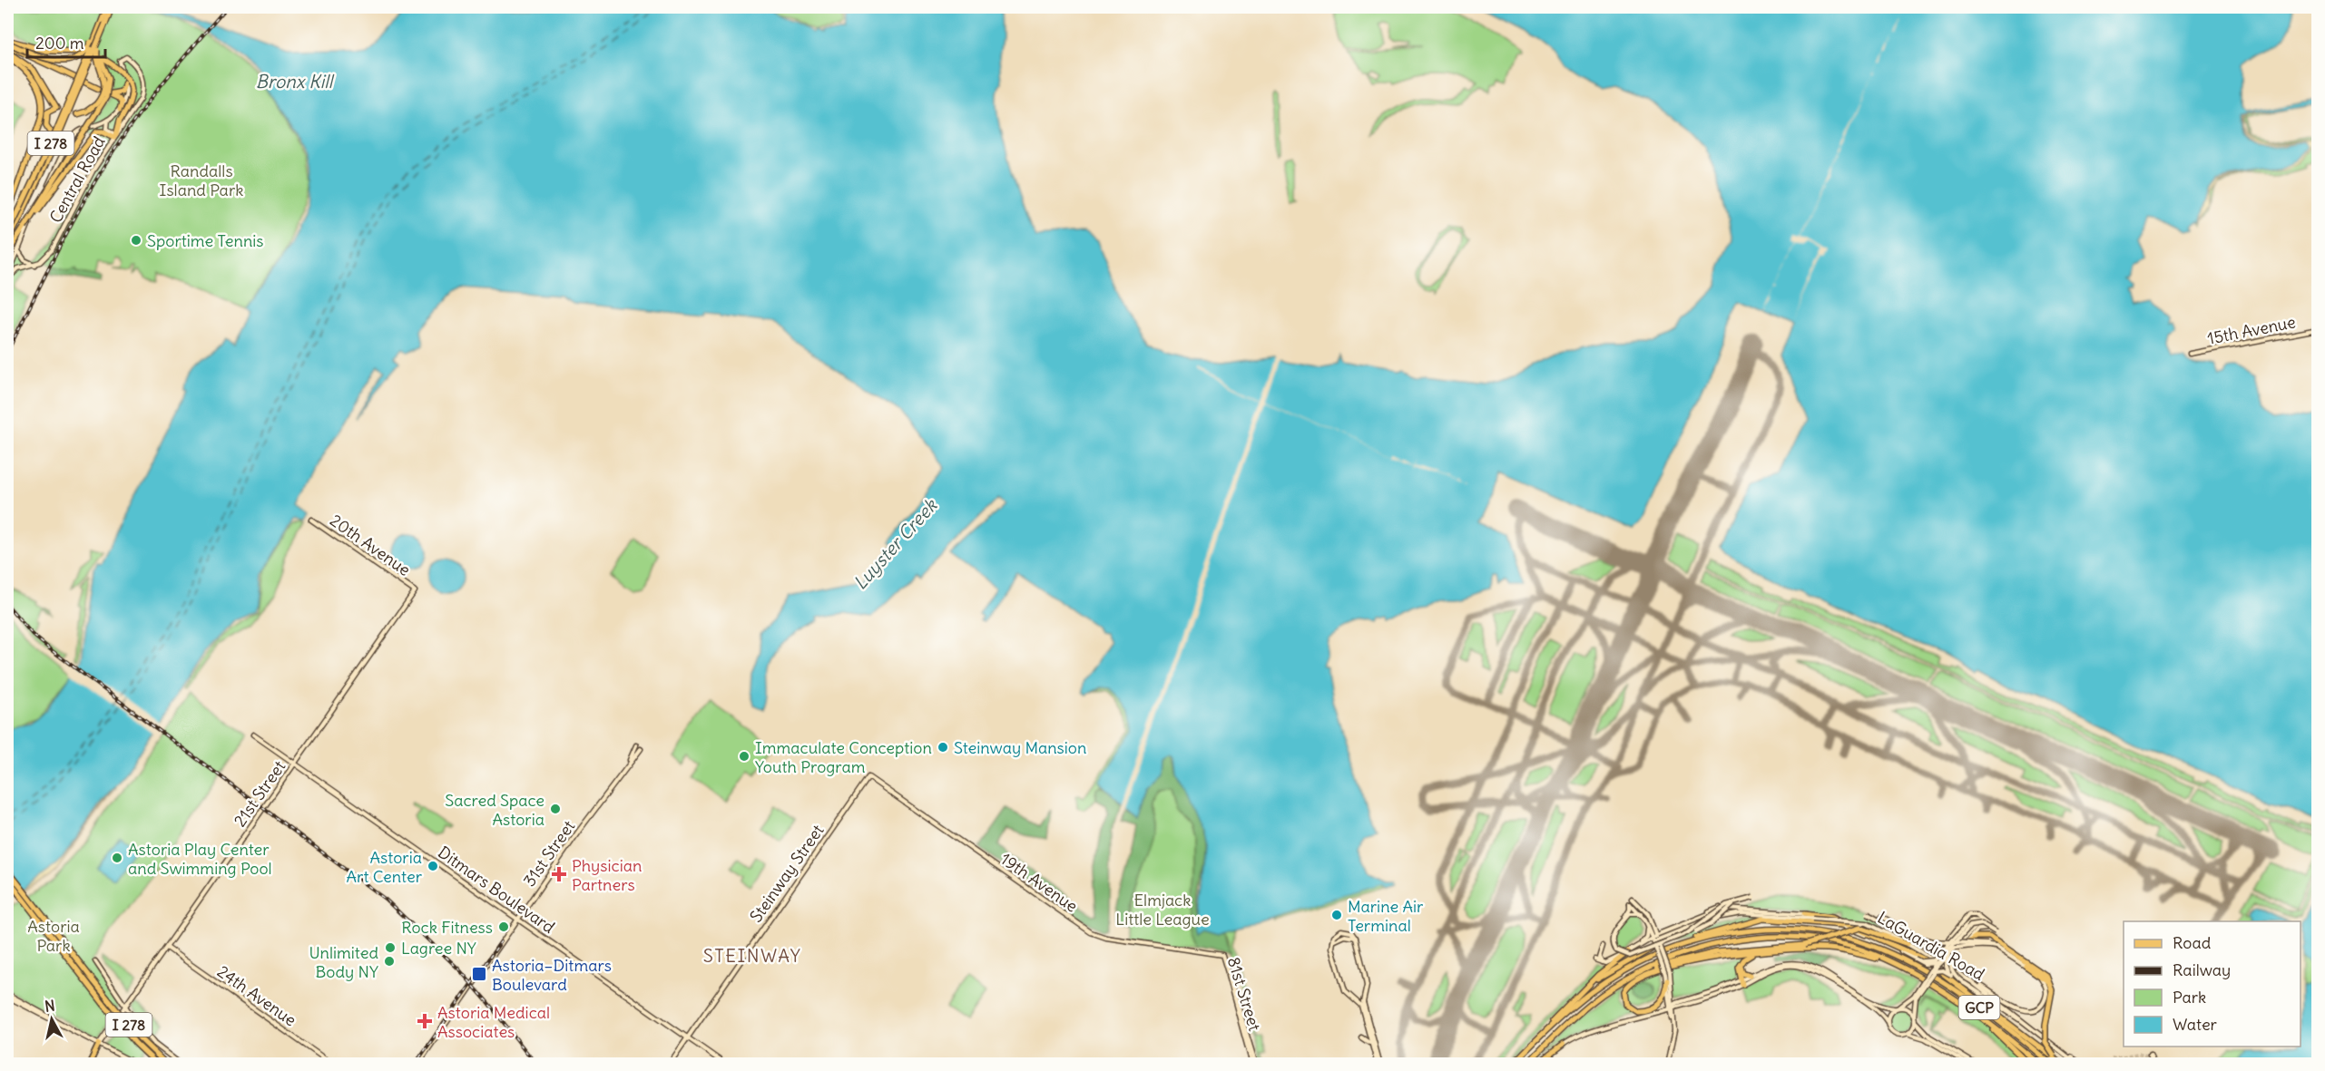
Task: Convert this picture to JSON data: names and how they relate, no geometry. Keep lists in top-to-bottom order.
{
  "streets": {
    "highway": ["I 278", "GCP"],
    "main road": ["21st Street"],
    "street": [
      "Central Road",
      "15th Avenue",
      "20th Avenue",
      "31st Street",
      "Steinway Street",
      "19th Avenue",
      "Ditmars Boulevard",
      "LaGuardia Road",
      "81st Street",
      "24th Avenue"
    ]
  },
  "crossings": [
    ["20th Avenue", "21st Street"],
    ["21st Street", "Ditmars Boulevard"],
    ["21st Street", "24th Avenue"],
    ["31st Street", "Ditmars Boulevard"],
    ["Steinway Street", "19th Avenue"],
    ["Steinway Street", "Ditmars Boulevard"],
    ["19th Avenue", "81st Street"]
  ],
  "districts": ["STEINWAY"],
  "water": ["Bronx Kill", "Luyster Creek"],
  "parks": ["Randalls Island Park", "Elmjack Little League", "Astoria Park"],
  "places": {
    "other": [
      "Sportime Tennis",
      "Steinway Mansion",
      "Immaculate Conception Youth Program",
      "Sacred Space Astoria",
      "Astoria Play Center and Swimming Pool",
      "Astoria Art Center",
      "Marine Air Terminal",
      "Rock Fitness",
      "Lagree NY",
      "Unlimited Body NY"
    ],
    "health": ["Physician Partners", "Astoria Medical Associates"],
    "transit": ["Astoria–Ditmars Boulevard"]
  },
  "legend": [
    "Road",
    "Railway",
    "Park",
    "Water"
  ],
  "scale_bar": "200 m",
  "north": "top"
}
